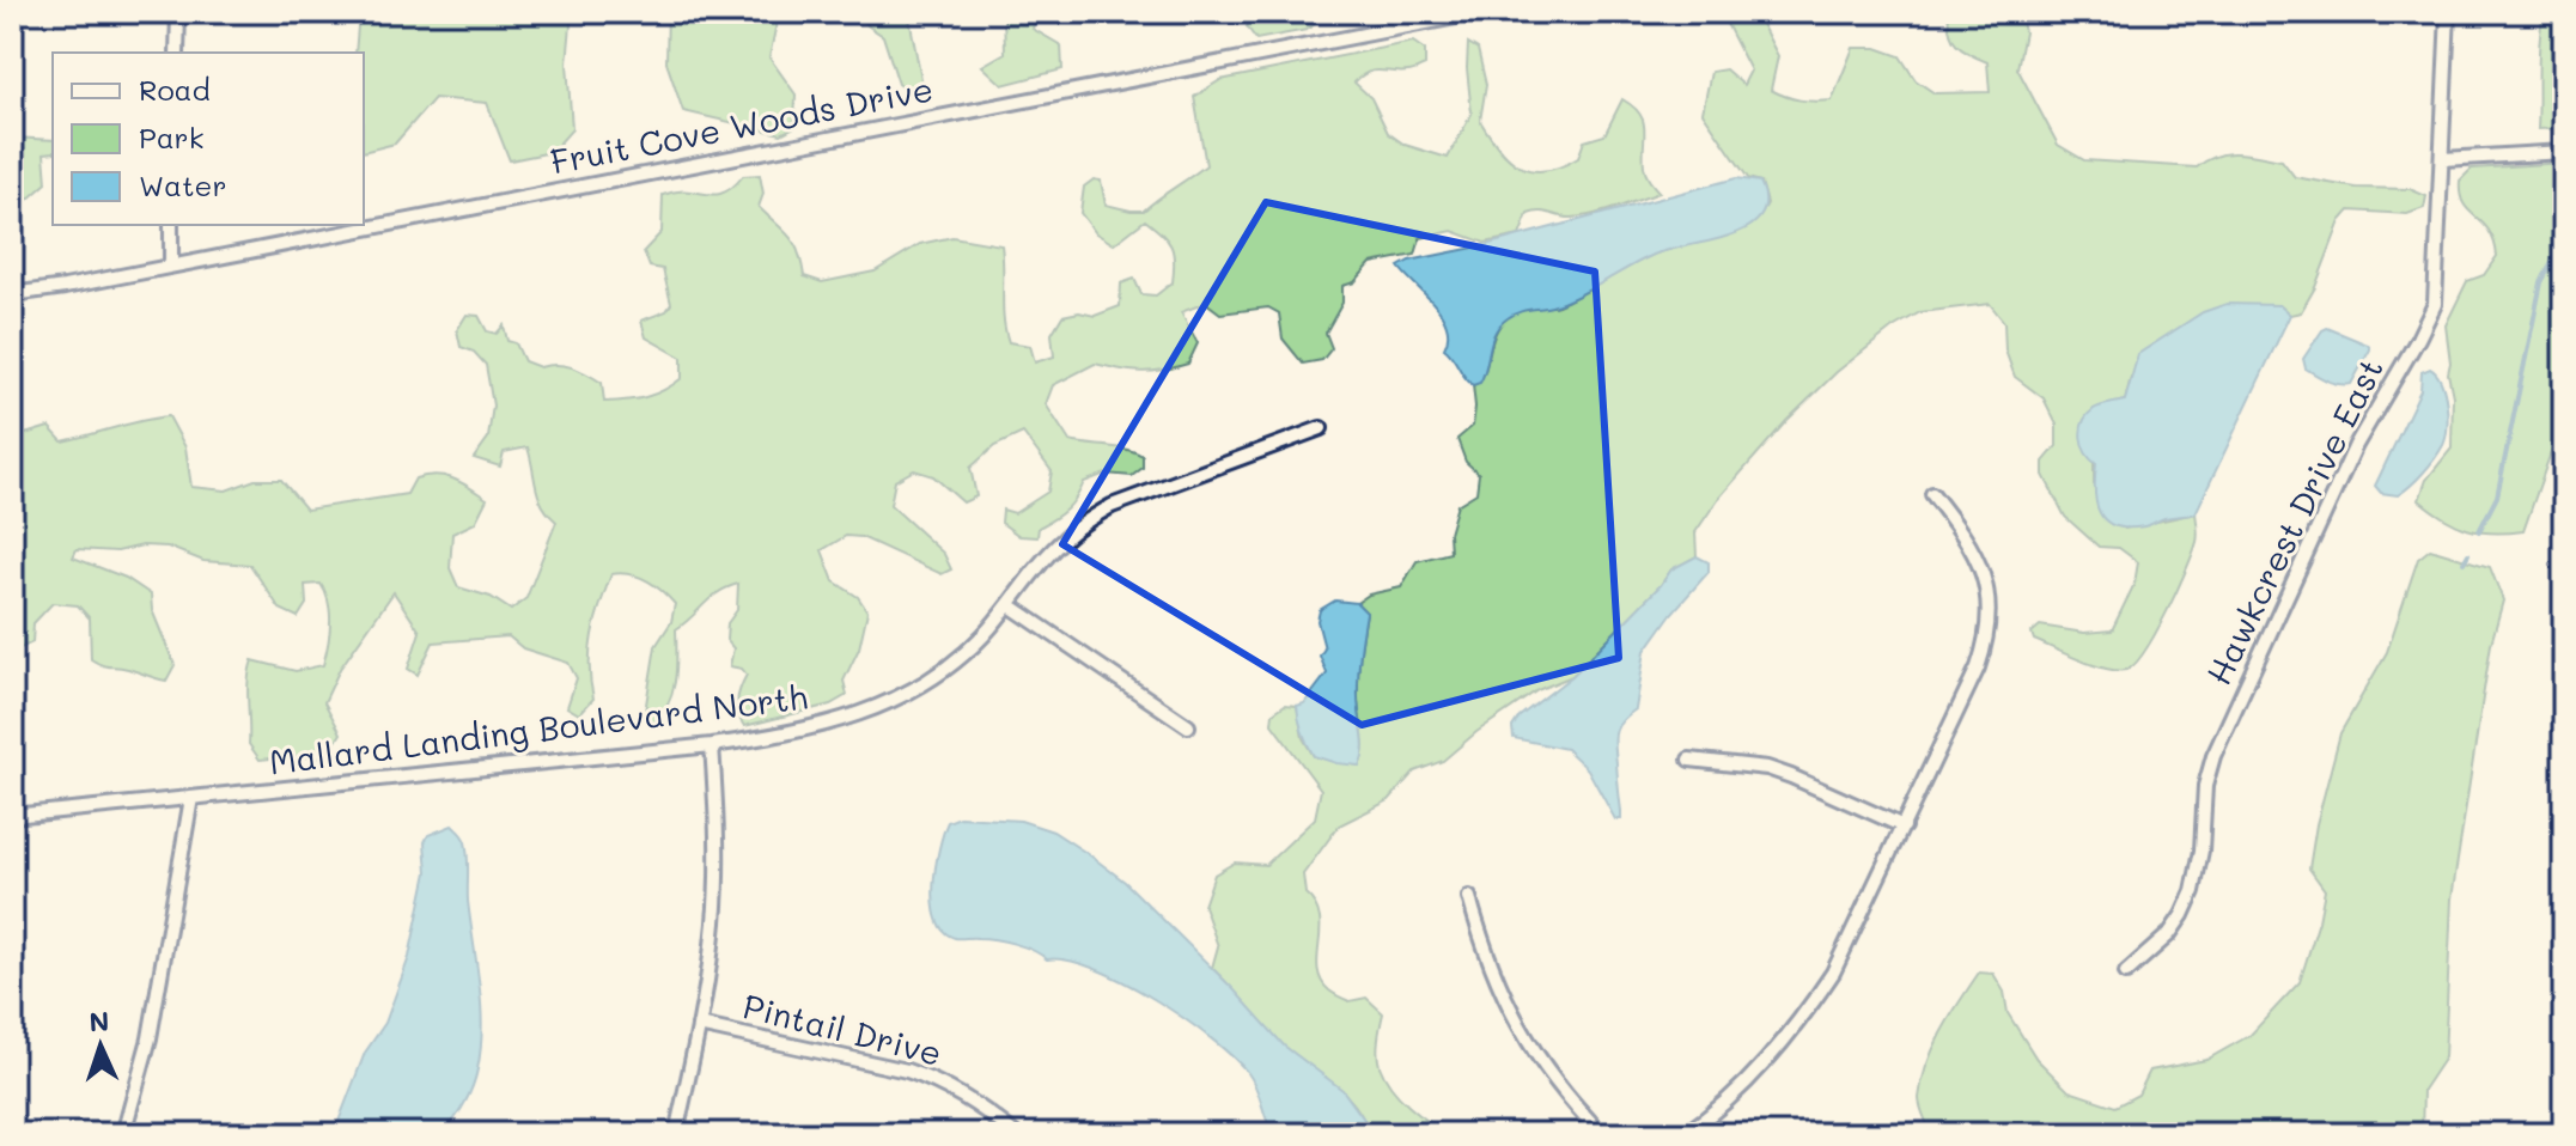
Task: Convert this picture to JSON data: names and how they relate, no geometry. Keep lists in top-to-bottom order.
{
  "streets": {
    "street": [
      "Fruit Cove Woods Drive",
      "Hawkcrest Drive East",
      "Mallard Landing Boulevard North",
      "Pintail Drive"
    ]
  },
  "legend": ["Road", "Park", "Water"],
  "north": "top"
}
